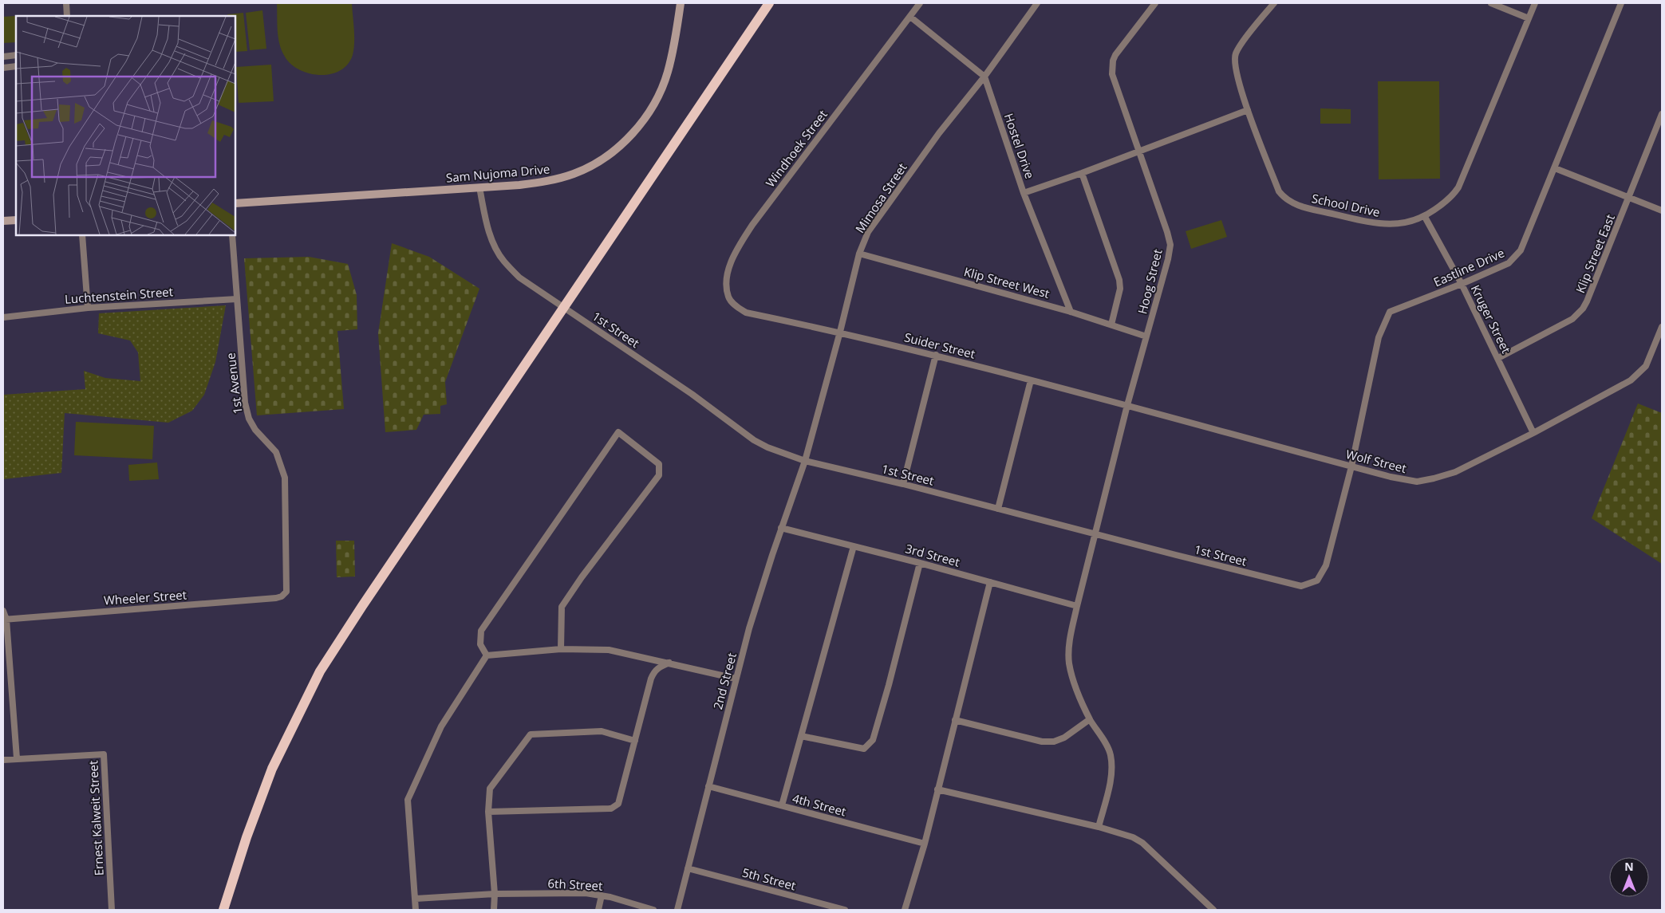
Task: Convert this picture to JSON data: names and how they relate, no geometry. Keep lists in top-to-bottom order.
{
  "streets": {
    "main road": ["Sam Nujoma Drive"],
    "street": [
      "Hostel Drive",
      "Windhoek Street",
      "Mimosa Street",
      "School Drive",
      "Klip Street East",
      "Eastline Drive",
      "Hoog Street",
      "Klip Street West",
      "Luchtenstein Street",
      "Kruger Street",
      "1st Street",
      "Suider Street",
      "1st Avenue",
      "Wolf Street",
      "3rd Street",
      "Wheeler Street",
      "2nd Street",
      "4th Street",
      "Ernest Kalweit Street",
      "5th Street",
      "6th Street"
    ]
  },
  "crossings": [
    ["Hostel Drive", "Mimosa Street"],
    ["Hostel Drive", "Klip Street West"],
    ["Windhoek Street", "Suider Street"],
    ["Sam Nujoma Drive", "1st Street"],
    ["Mimosa Street", "Klip Street West"],
    ["Mimosa Street", "1st Street"],
    ["Mimosa Street", "Suider Street"],
    ["Mimosa Street", "2nd Street"],
    ["School Drive", "Kruger Street"],
    ["Klip Street East", "Kruger Street"],
    ["Eastline Drive", "Kruger Street"],
    ["Eastline Drive", "1st Street"],
    ["Eastline Drive", "Wolf Street"],
    ["Hoog Street", "Klip Street West"],
    ["Hoog Street", "1st Street"],
    ["Hoog Street", "Suider Street"],
    ["Hoog Street", "Wolf Street"],
    ["Hoog Street", "3rd Street"],
    ["Luchtenstein Street", "1st Avenue"],
    ["Kruger Street", "Wolf Street"],
    ["1st Street", "Wolf Street"],
    ["1st Street", "2nd Street"],
    ["Suider Street", "Wolf Street"],
    ["1st Avenue", "Wheeler Street"],
    ["3rd Street", "2nd Street"],
    ["2nd Street", "4th Street"],
    ["2nd Street", "5th Street"]
  ],
  "north": "top"
}
